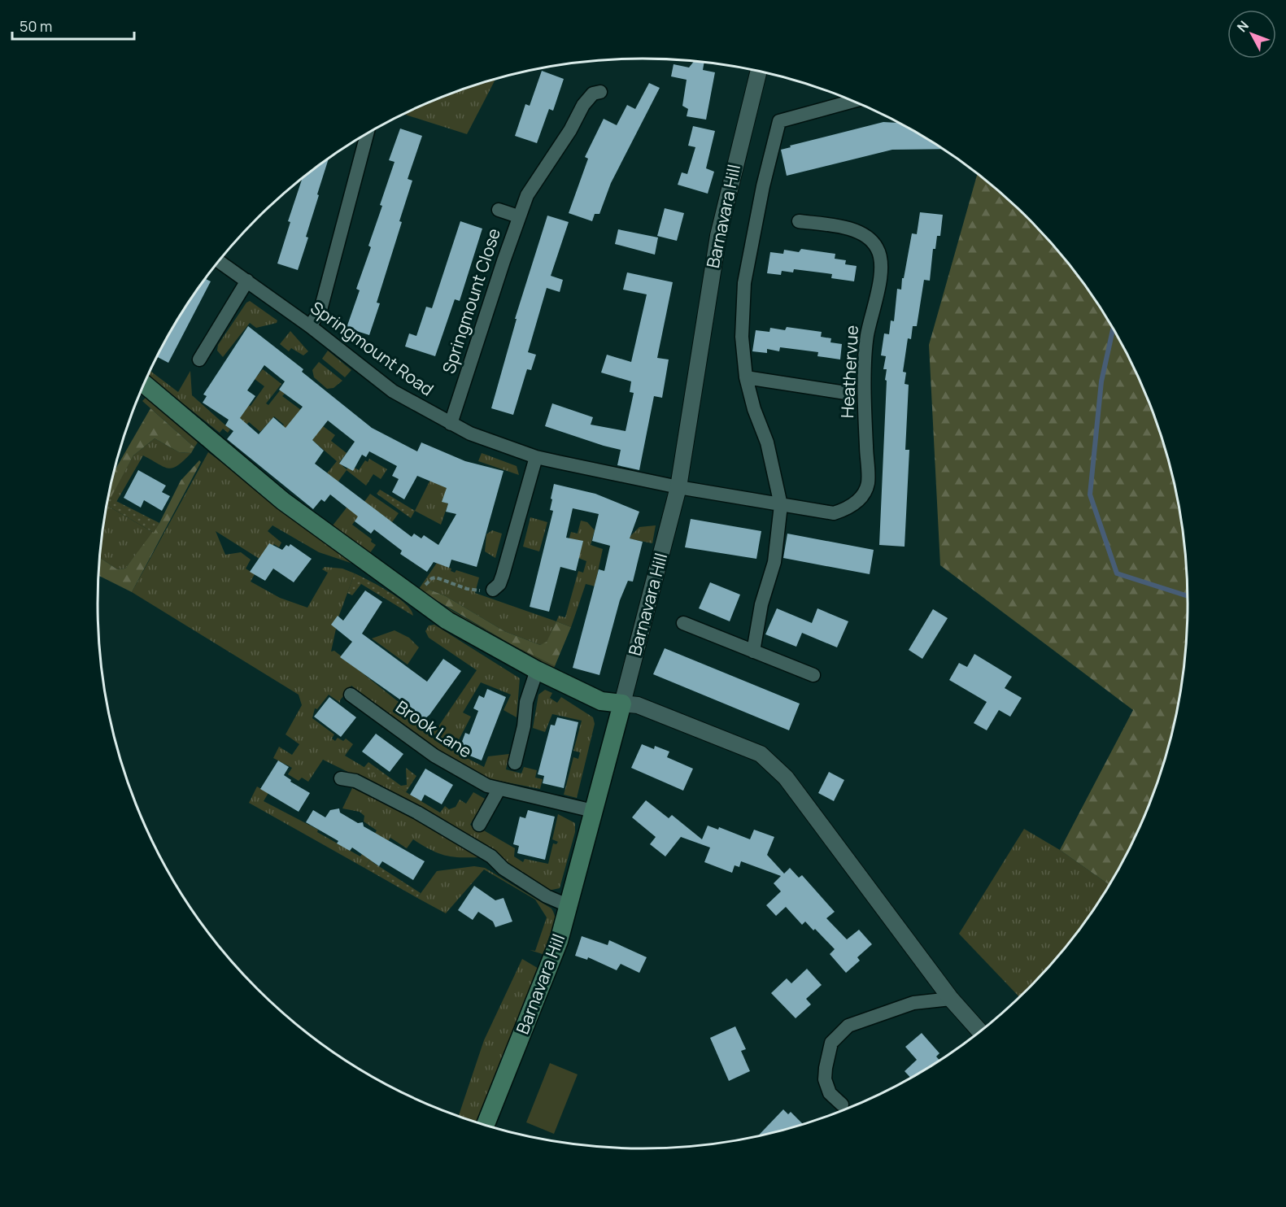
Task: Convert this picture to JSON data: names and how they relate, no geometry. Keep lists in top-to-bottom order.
{
  "streets": {
    "main road": ["Barnavara Hill"],
    "street": [
      "Springmount Close",
      "Springmount Road",
      "Heathervue",
      "Brook Lane"
    ]
  },
  "crossings": [
    ["Barnavara Hill", "Springmount Road"],
    ["Barnavara Hill", "Heathervue"],
    ["Barnavara Hill", "Brook Lane"],
    ["Springmount Close", "Springmount Road"],
    ["Springmount Road", "Heathervue"]
  ],
  "scale_bar": "50 m",
  "north": "top left"
}
